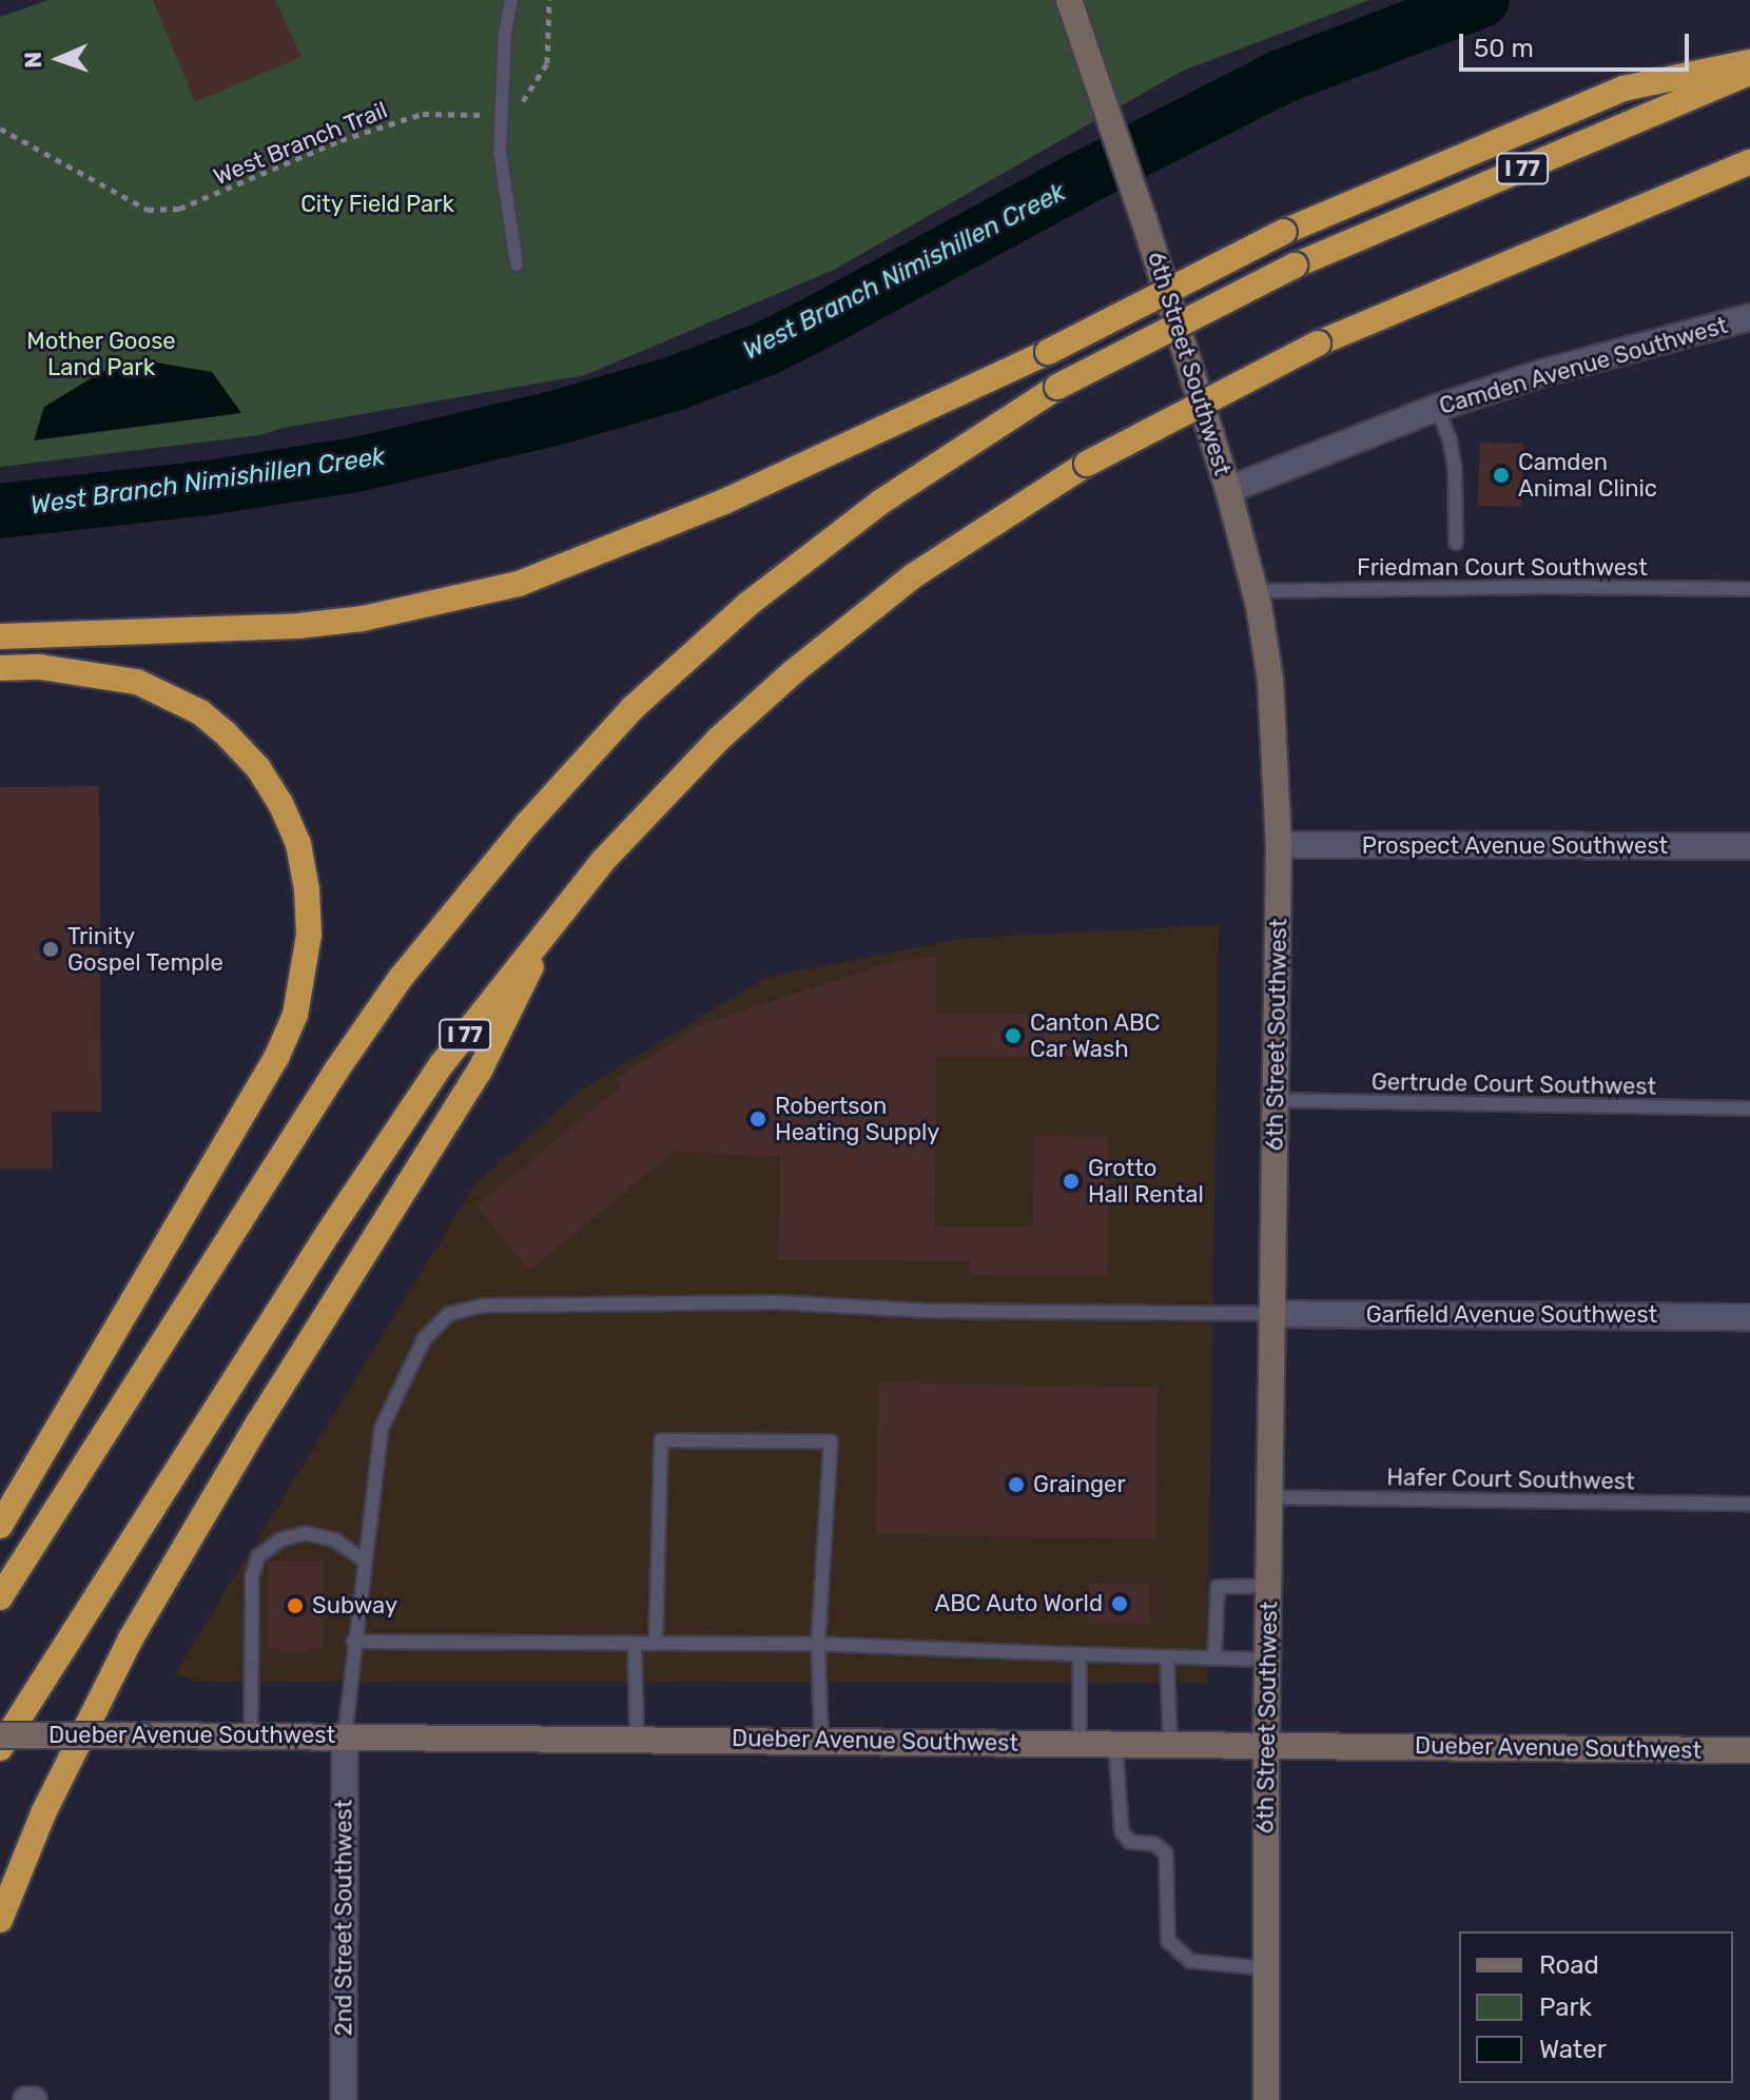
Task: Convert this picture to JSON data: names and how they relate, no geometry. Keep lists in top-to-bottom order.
{
  "streets": {
    "highway": ["I 77"],
    "street": [
      "6th Street Southwest",
      "Camden Avenue Southwest",
      "Prospect Avenue Southwest",
      "Garfield Avenue Southwest",
      "Dueber Avenue Southwest",
      "2nd Street Southwest"
    ],
    "lane": ["Friedman Court Southwest", "Gertrude Court Southwest", "Hafer Court Southwest"],
    "path": ["West Branch Trail"]
  },
  "crossings": [
    ["6th Street Southwest", "Camden Avenue Southwest"],
    ["6th Street Southwest", "Friedman Court Southwest"],
    ["6th Street Southwest", "Prospect Avenue Southwest"],
    ["6th Street Southwest", "Gertrude Court Southwest"],
    ["6th Street Southwest", "Garfield Avenue Southwest"],
    ["6th Street Southwest", "Hafer Court Southwest"],
    ["6th Street Southwest", "Dueber Avenue Southwest"],
    ["Dueber Avenue Southwest", "2nd Street Southwest"]
  ],
  "water": ["West Branch Nimishillen Creek"],
  "parks": ["City Field Park", "Mother Goose Land Park"],
  "places": [
    "Camden Animal Clinic",
    "Trinity Gospel Temple",
    "Canton ABC Car Wash",
    "Robertson Heating Supply",
    "Grotto Hall Rental",
    "Grainger",
    "ABC Auto World",
    "Subway"
  ],
  "legend": ["Road", "Park", "Water"],
  "scale_bar": "50 m",
  "north": "left"
}
